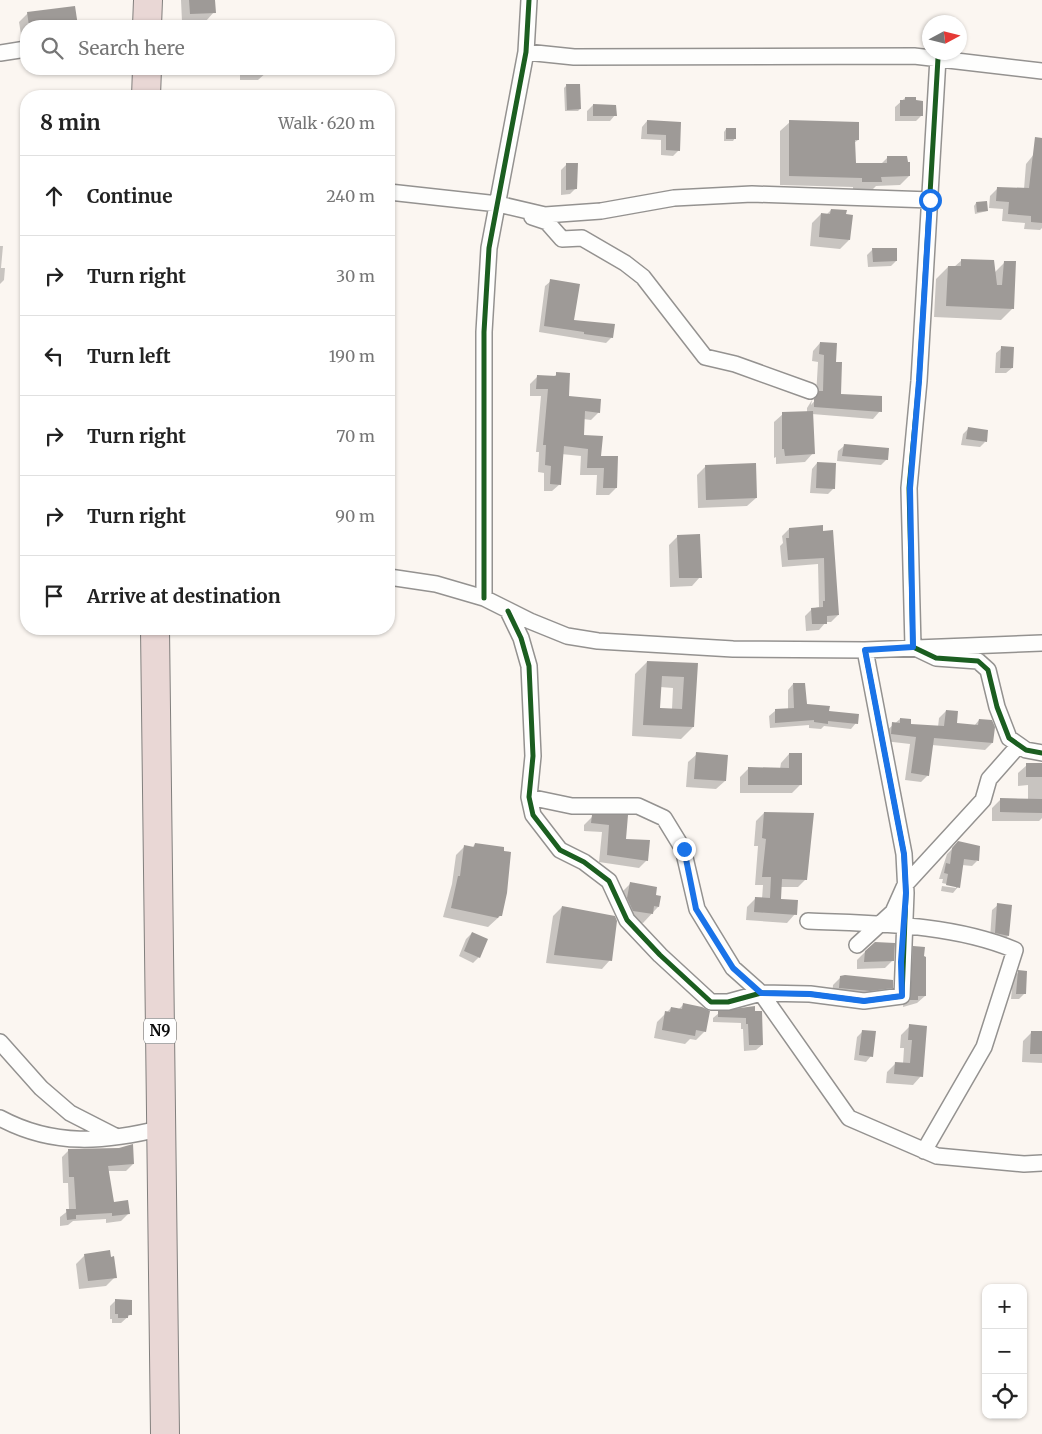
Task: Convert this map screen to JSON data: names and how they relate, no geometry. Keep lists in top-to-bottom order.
{
  "streets": {
    "highway": ["N9"]
  },
  "north": "right",
  "page": {
    "search": "Search here",
    "heading": ["8 min", "Walk · 620 m"],
    "list": [
      ["Continue", "240 m"],
      ["Turn right", "30 m"],
      ["Turn left", "190 m"],
      ["Turn right", "70 m"],
      ["Turn right", "90 m"],
      "Arrive at destination"
    ],
    "map_buttons": ["+", "−"]
  }
}
